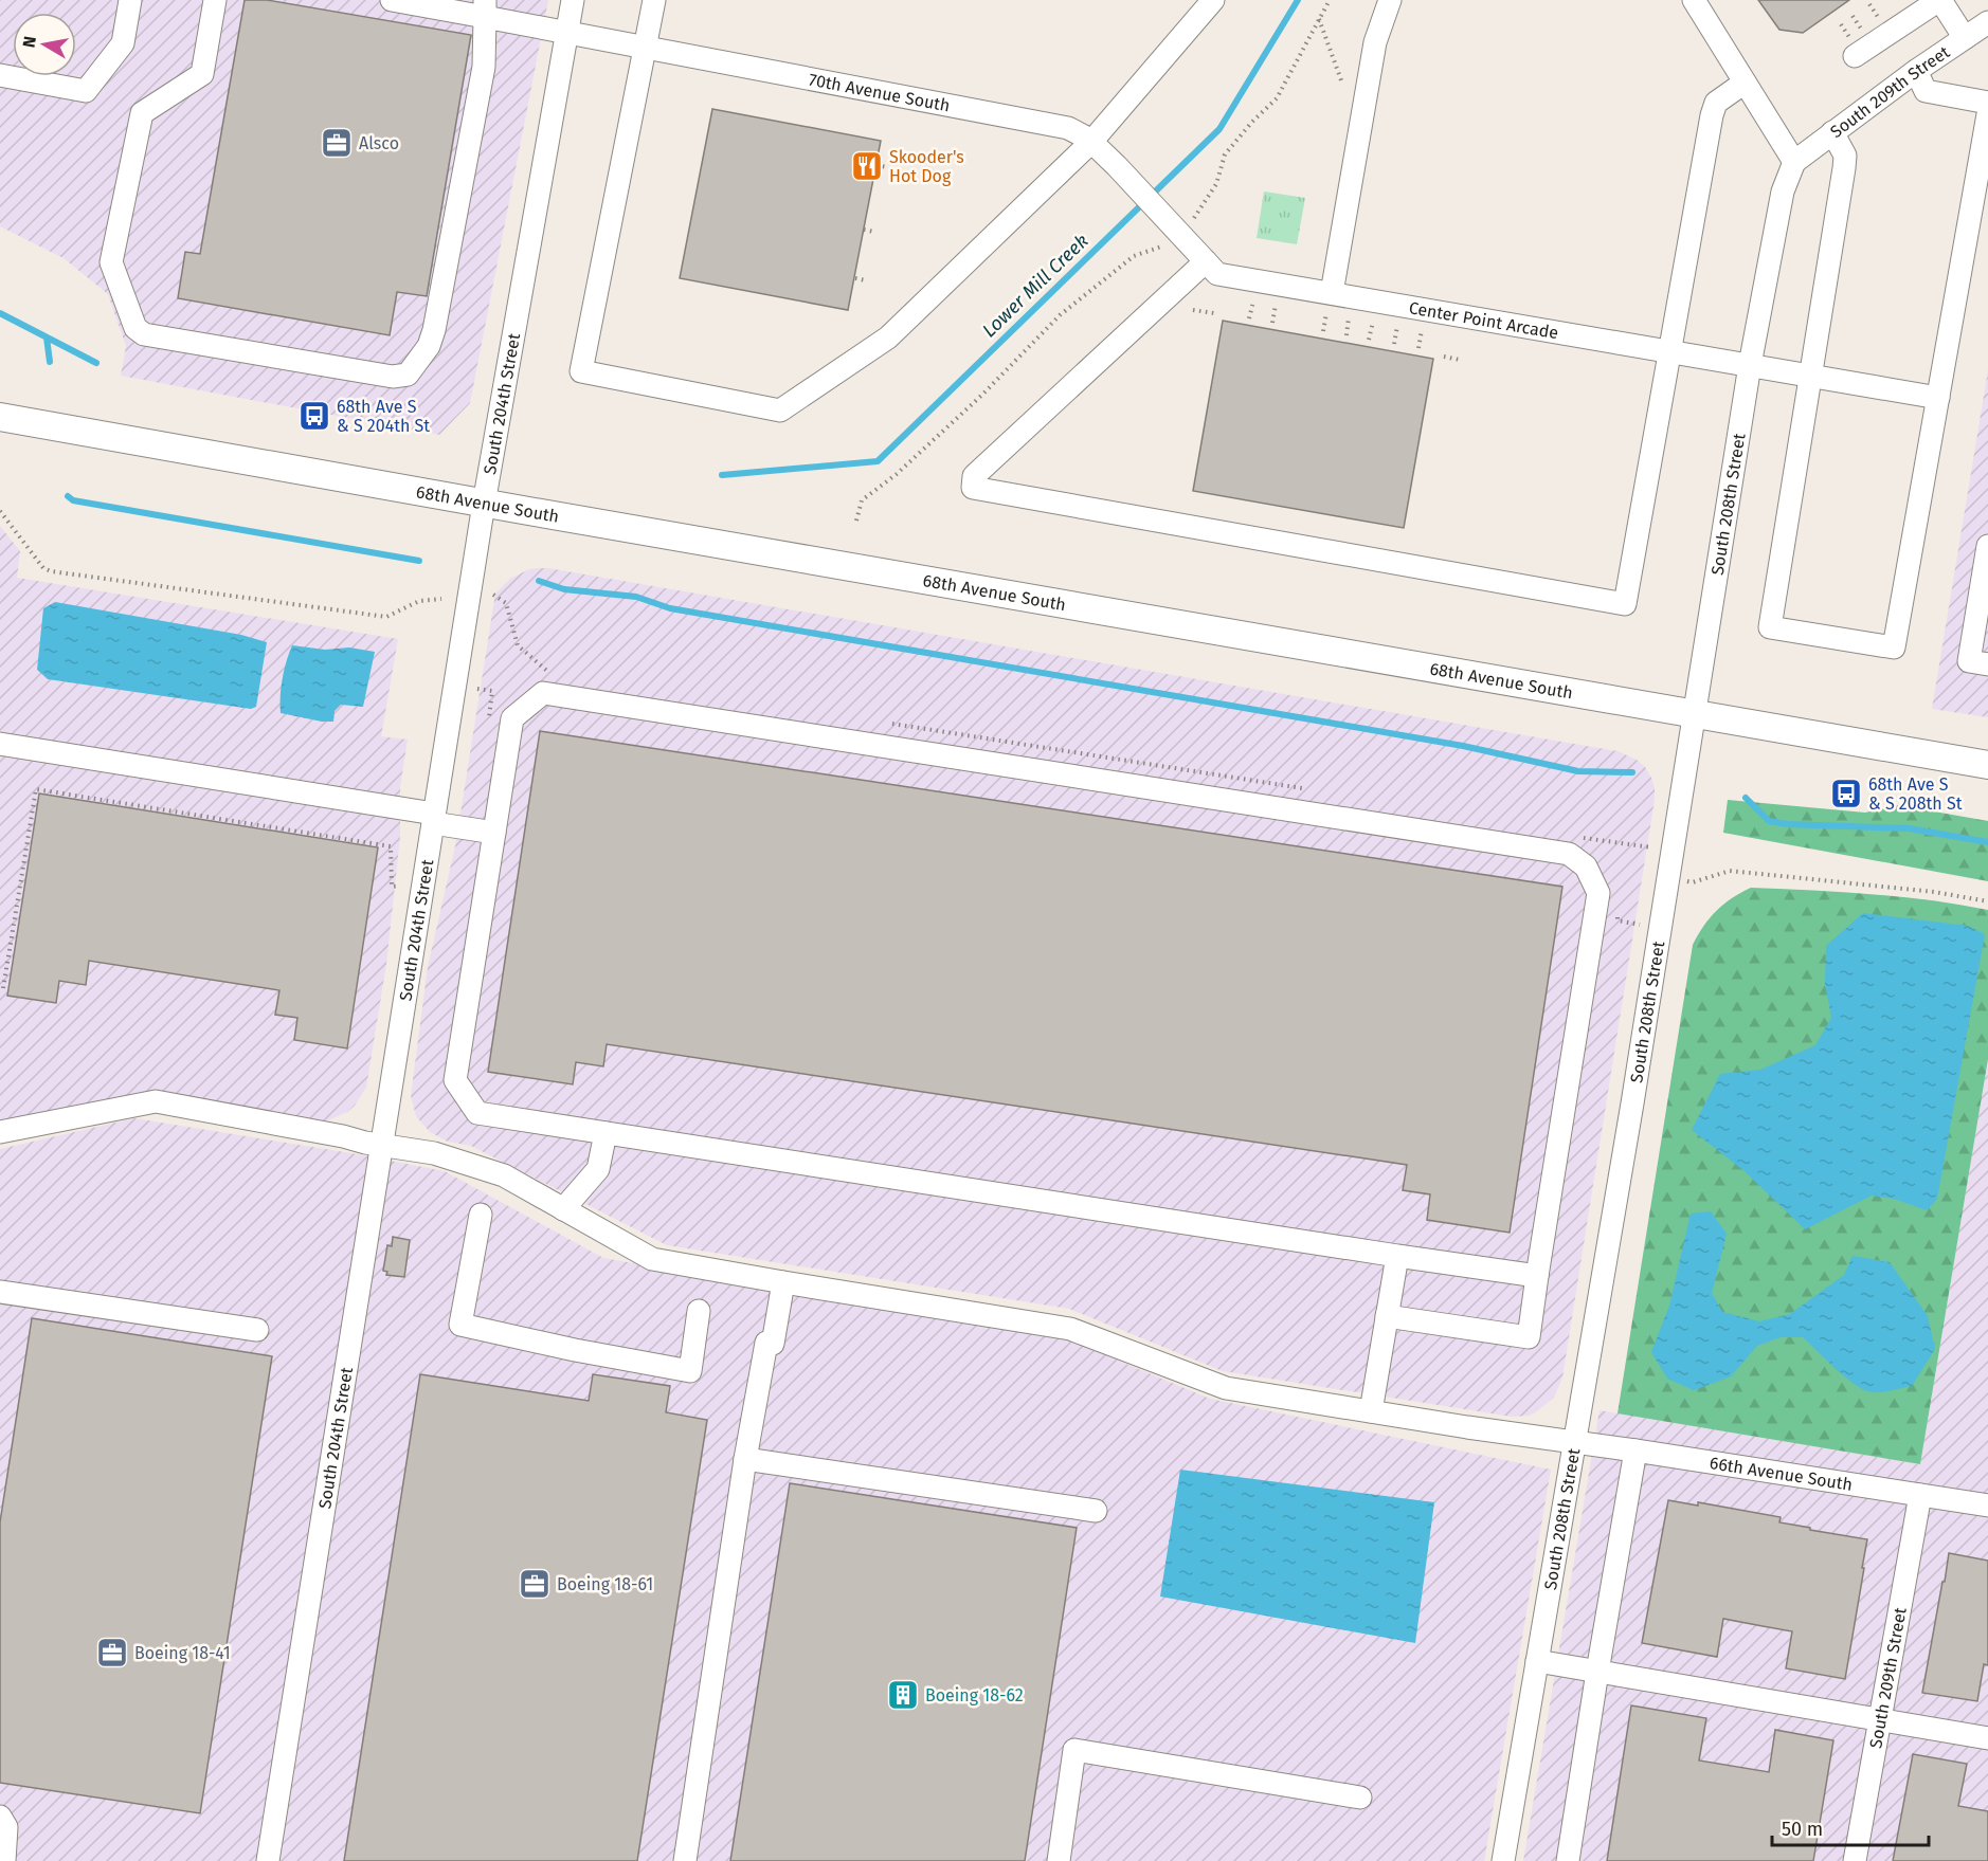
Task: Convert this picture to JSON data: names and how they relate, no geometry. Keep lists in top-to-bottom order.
{
  "streets": {
    "main road": ["68th Avenue South"],
    "street": [
      "South 209th Street",
      "70th Avenue South",
      "Center Point Arcade",
      "South 204th Street",
      "South 208th Street",
      "66th Avenue South"
    ]
  },
  "crossings": [
    ["South 209th Street", "South 208th Street"],
    ["South 209th Street", "66th Avenue South"],
    ["70th Avenue South", "Center Point Arcade"],
    ["70th Avenue South", "South 204th Street"],
    ["Center Point Arcade", "South 208th Street"],
    ["South 204th Street", "68th Avenue South"],
    ["South 204th Street", "66th Avenue South"],
    ["South 208th Street", "68th Avenue South"],
    ["South 208th Street", "66th Avenue South"]
  ],
  "water": ["Lower Mill Creek"],
  "places": {
    "office": ["Alsco", "Boeing 18-61", "Boeing 18-41"],
    "restaurant": ["Skooder's Hot Dog"],
    "bus stop": ["68th Ave S & S 204th St", "68th Ave S & S 208th St"],
    "building": ["Boeing 18-62"]
  },
  "scale_bar": "50 m",
  "north": "left"
}
